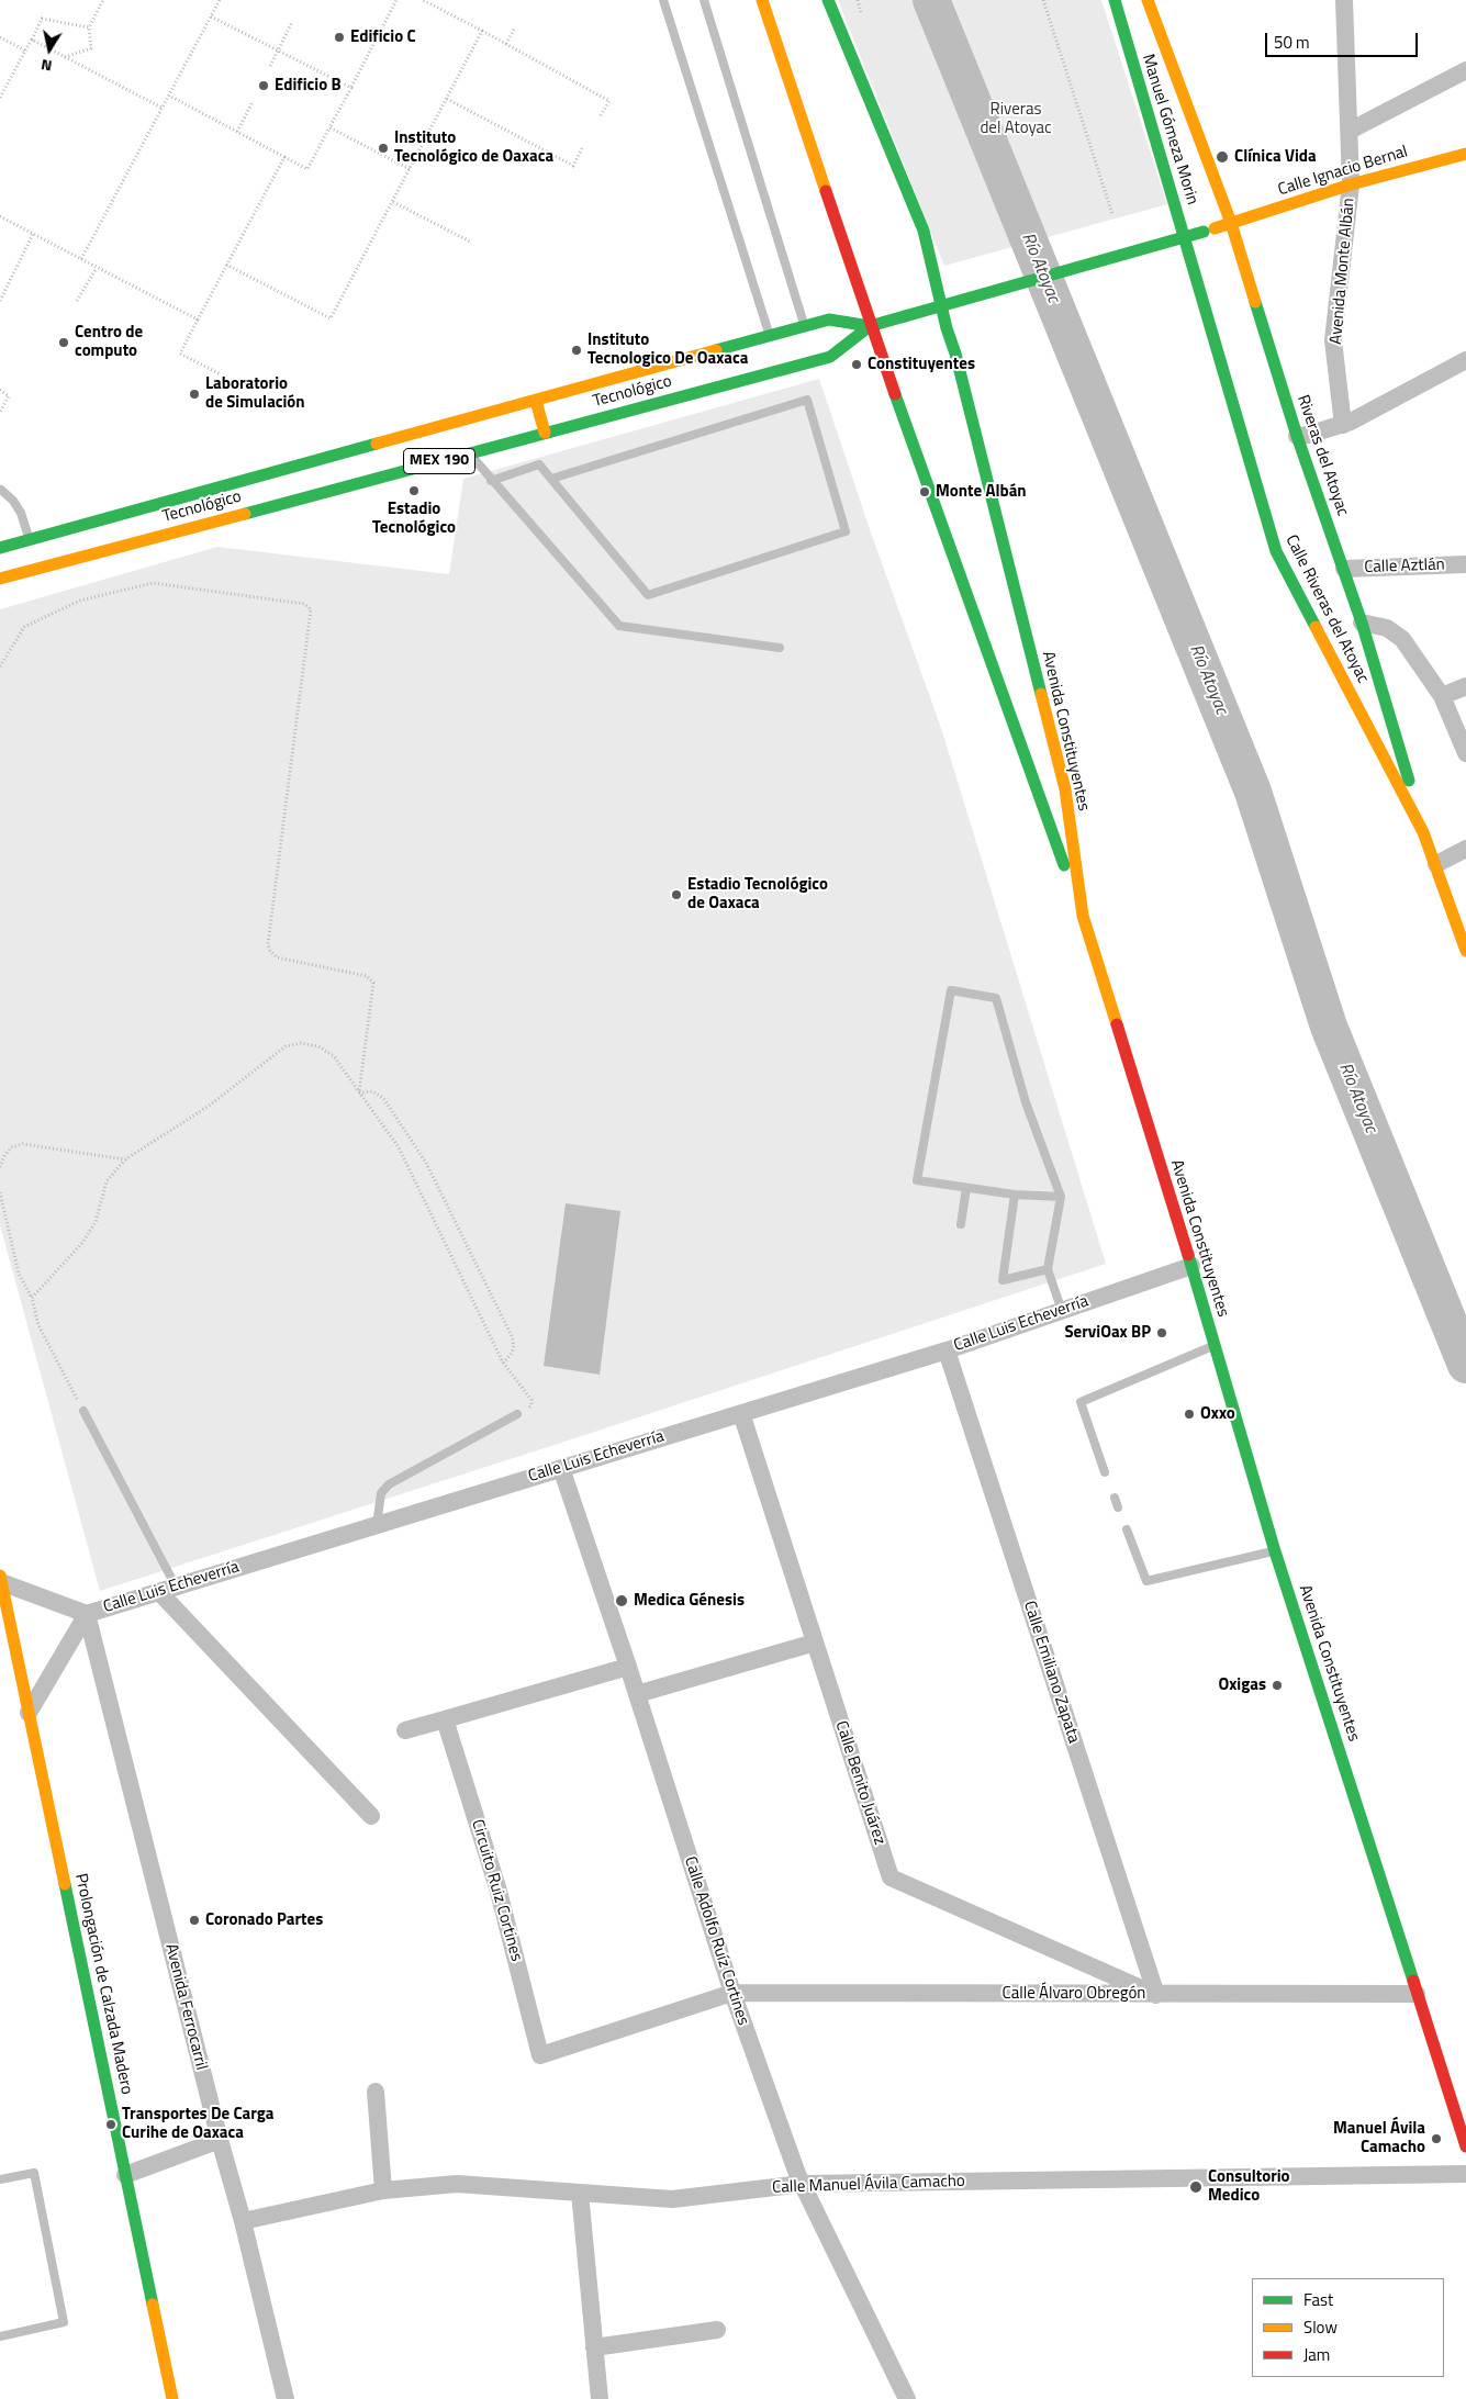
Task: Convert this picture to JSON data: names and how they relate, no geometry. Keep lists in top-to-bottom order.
{
  "streets": {
    "main road": [
      "Manuel Gómeza Morin",
      "Calle Ignacio Bernal",
      "Tecnológico",
      "Riveras del Atoyac",
      "MEX 190",
      "Calle Riveras del Atoyac",
      "Avenida Constituyentes",
      "Prolongación de Calzada Madero"
    ],
    "street": [
      "Avenida Monte Albán",
      "Calle Aztlán",
      "Calle Luis Echeverría",
      "Calle Emiliano Zapata",
      "Calle Benito Juárez",
      "Circuito Ruiz Cortines",
      "Calle Adolfo Ruíz Cortines",
      "Calle Álvaro Obregón",
      "Avenida Ferrocarril",
      "Calle Manuel Ávila Camacho"
    ]
  },
  "crossings": [
    ["Manuel Gómeza Morin", "Calle Riveras del Atoyac"],
    ["Calle Ignacio Bernal", "Avenida Monte Albán"],
    ["Calle Ignacio Bernal", "Riveras del Atoyac"],
    ["Calle Ignacio Bernal", "MEX 190"],
    ["Tecnológico", "MEX 190"],
    ["Riveras del Atoyac", "MEX 190"],
    ["Riveras del Atoyac", "Calle Aztlán"],
    ["Riveras del Atoyac", "Calle Riveras del Atoyac"],
    ["Avenida Constituyentes", "Calle Luis Echeverría"],
    ["Avenida Constituyentes", "Calle Álvaro Obregón"],
    ["Calle Luis Echeverría", "Calle Emiliano Zapata"],
    ["Calle Luis Echeverría", "Calle Benito Juárez"],
    ["Calle Luis Echeverría", "Calle Adolfo Ruíz Cortines"],
    ["Calle Luis Echeverría", "Prolongación de Calzada Madero"],
    ["Calle Luis Echeverría", "Avenida Ferrocarril"],
    ["Calle Emiliano Zapata", "Calle Benito Juárez"],
    ["Calle Emiliano Zapata", "Calle Álvaro Obregón"],
    ["Calle Benito Juárez", "Calle Álvaro Obregón"],
    ["Circuito Ruiz Cortines", "Calle Adolfo Ruíz Cortines"],
    ["Circuito Ruiz Cortines", "Calle Álvaro Obregón"],
    ["Calle Adolfo Ruíz Cortines", "Calle Álvaro Obregón"],
    ["Calle Adolfo Ruíz Cortines", "Calle Manuel Ávila Camacho"],
    ["Avenida Ferrocarril", "Calle Manuel Ávila Camacho"]
  ],
  "water": ["Río Atoyac"],
  "parks": ["Riveras del Atoyac"],
  "places": [
    "Edificio C",
    "Edificio B",
    "Instituto Tecnológico de Oaxaca",
    "Clínica Vida",
    "Centro de computo",
    "Instituto Tecnologico De Oaxaca",
    "Constituyentes",
    "Laboratorio de Simulación",
    "Estadio Tecnológico",
    "Monte Albán",
    "Estadio Tecnológico de Oaxaca",
    "ServiOax BP",
    "Oxxo",
    "Medica Génesis",
    "Oxigas",
    "Coronado Partes",
    "Transportes De Carga Curihe de Oaxaca",
    "Manuel Ávila Camacho",
    "Consultorio Medico"
  ],
  "legend": ["Fast", "Slow", "Jam"],
  "scale_bar": "50 m",
  "north": "bottom"
}
